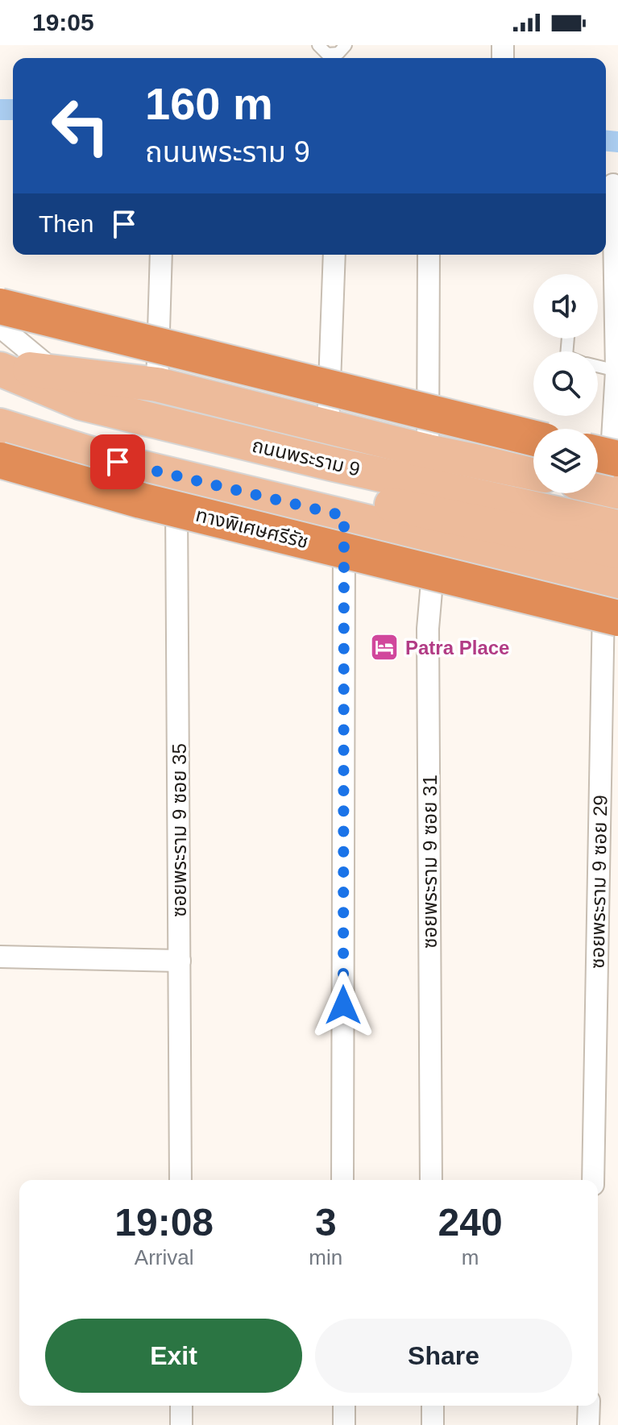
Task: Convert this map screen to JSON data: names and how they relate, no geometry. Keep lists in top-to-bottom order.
{
  "streets": {
    "highway": ["ทางพิเศษศรีรัช"],
    "main road": ["ถนนพระราม 9"],
    "street": ["ซอยพระราม 9 ซอย 35", "ซอยพระราม 9 ซอย 31", "ซอยพระราม 9 ซอย 29"]
  },
  "crossings": [
    ["ถนนพระราม 9", "ซอยพระราม 9 ซอย 35"],
    ["ถนนพระราม 9", "ซอยพระราม 9 ซอย 31"],
    ["ถนนพระราม 9", "ซอยพระราม 9 ซอย 29"]
  ],
  "places": {
    "hotel": ["Patra Place"]
  },
  "page": {
    "status": "19:05",
    "turn": ["160 m", "ถนนพระราม 9"],
    "then": "Then",
    "eta": [
      "19:08",
      "Arrival",
      "3",
      "min",
      "240",
      "m"
    ],
    "buttons": ["Exit", "Share"]
  }
}
